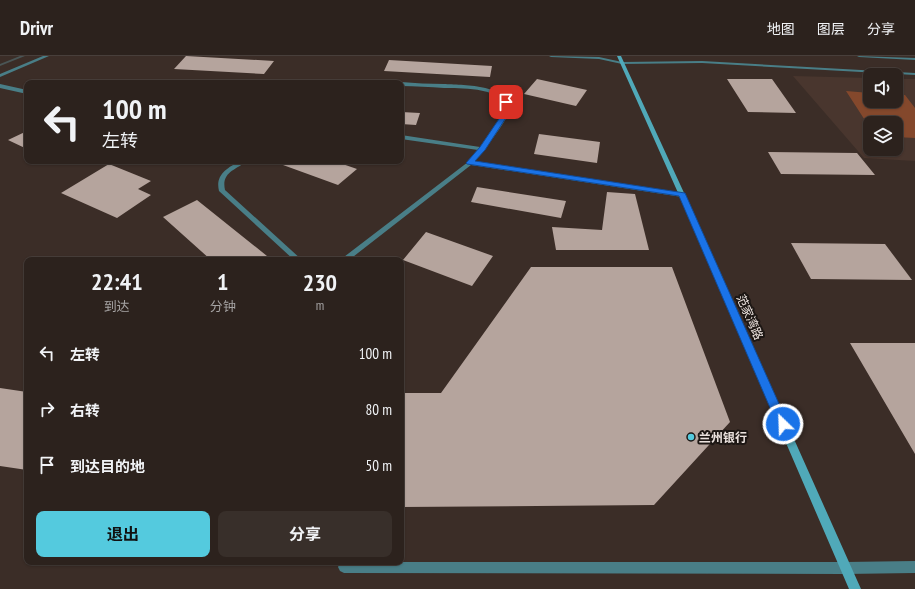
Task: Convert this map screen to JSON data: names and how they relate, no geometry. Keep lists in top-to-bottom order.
{
  "streets": {
    "main road": ["范家湾路"]
  },
  "places": ["兰州银行"],
  "page": {
    "header": "Drivr",
    "nav": ["地图", "图层", "分享"],
    "turn": ["100 m", "左转"],
    "eta": [
      "22:41",
      "到达",
      "1",
      "分钟",
      "230",
      "m"
    ],
    "list": [
      {
        "name": "左转",
        "value": "100 m"
      },
      {
        "name": "右转",
        "value": "80 m"
      },
      {
        "name": "到达目的地",
        "value": "50 m"
      }
    ],
    "buttons": ["退出", "分享"]
  }
}
